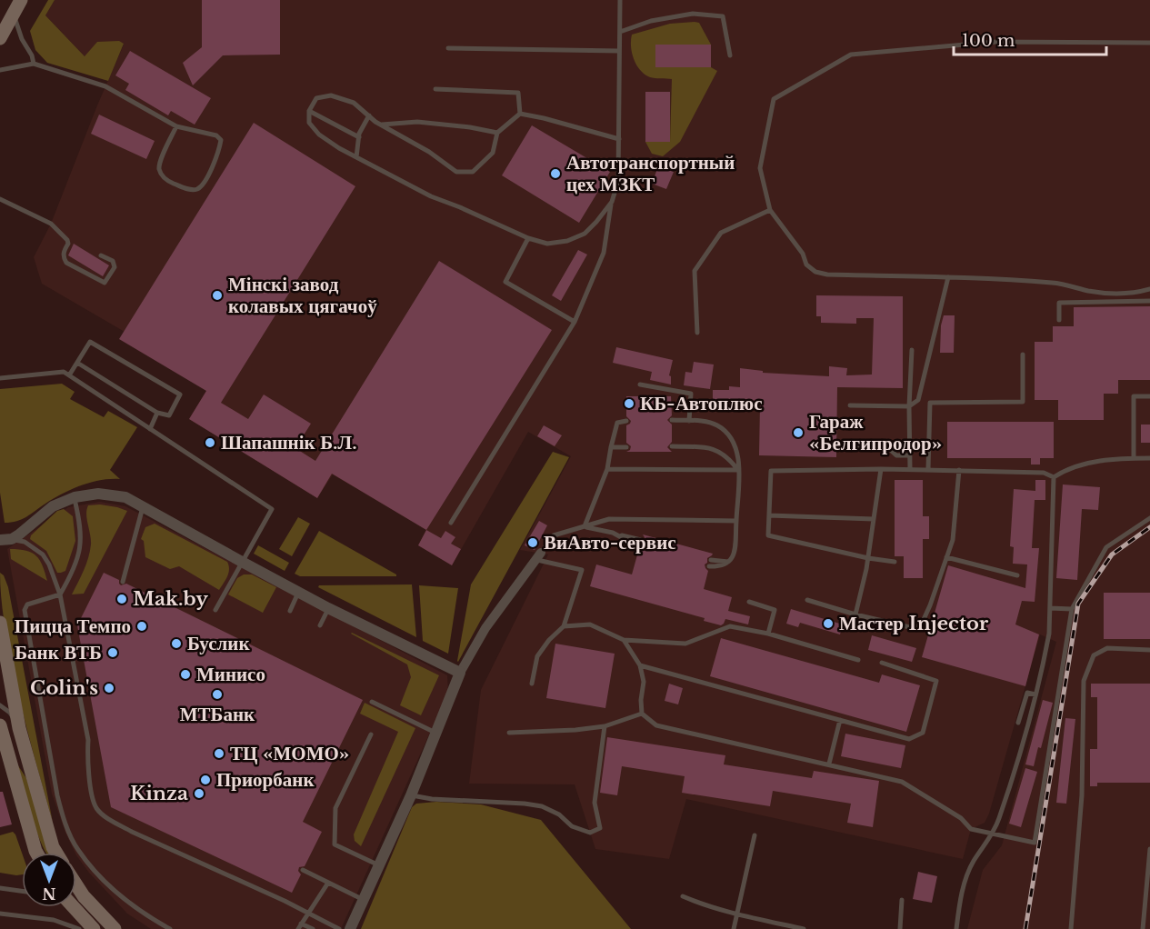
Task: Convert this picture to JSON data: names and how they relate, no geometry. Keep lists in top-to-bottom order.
{
  "places": [
    "Автотранспортный цех МЗКТ",
    "Мінскі завод колавых цягачоў",
    "КБ-Автоплюс",
    "Гараж «Белгипродор»",
    "Шапашнік Б.Л.",
    "ВиАвто-сервис",
    "Mak.by",
    "Мастер Injector",
    "Пицца Темпо",
    "Буслик",
    "Банк ВТБ",
    "Минисо",
    "Colin's",
    "МТБанк",
    "ТЦ «МОМО»",
    "Приорбанк",
    "Kinza"
  ],
  "scale_bar": "100 m",
  "north": "bottom"
}
